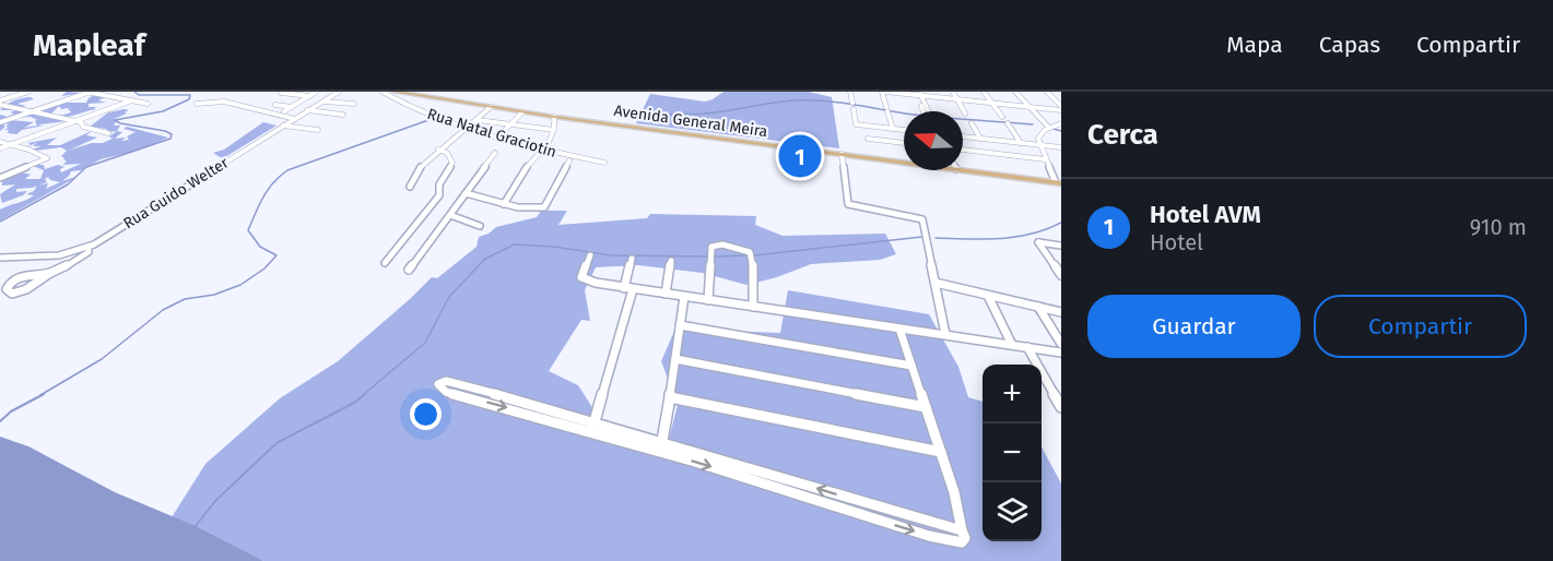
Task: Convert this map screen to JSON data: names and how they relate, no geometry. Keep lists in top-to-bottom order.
{
  "streets": {
    "main road": ["Avenida General Meira"],
    "street": ["Rua Natal Graciotin", "Rua Guido Welter"]
  },
  "north": "left",
  "page": {
    "header": "Mapleaf",
    "nav": ["Mapa", "Capas", "Compartir"],
    "heading": "Cerca",
    "pins": "1",
    "list": [
      {
        "mark": "1",
        "name": "Hotel AVM",
        "note": "Hotel",
        "value": "910 m"
      }
    ],
    "buttons": ["Guardar", "Compartir"],
    "map_buttons": ["+", "−"]
  }
}
